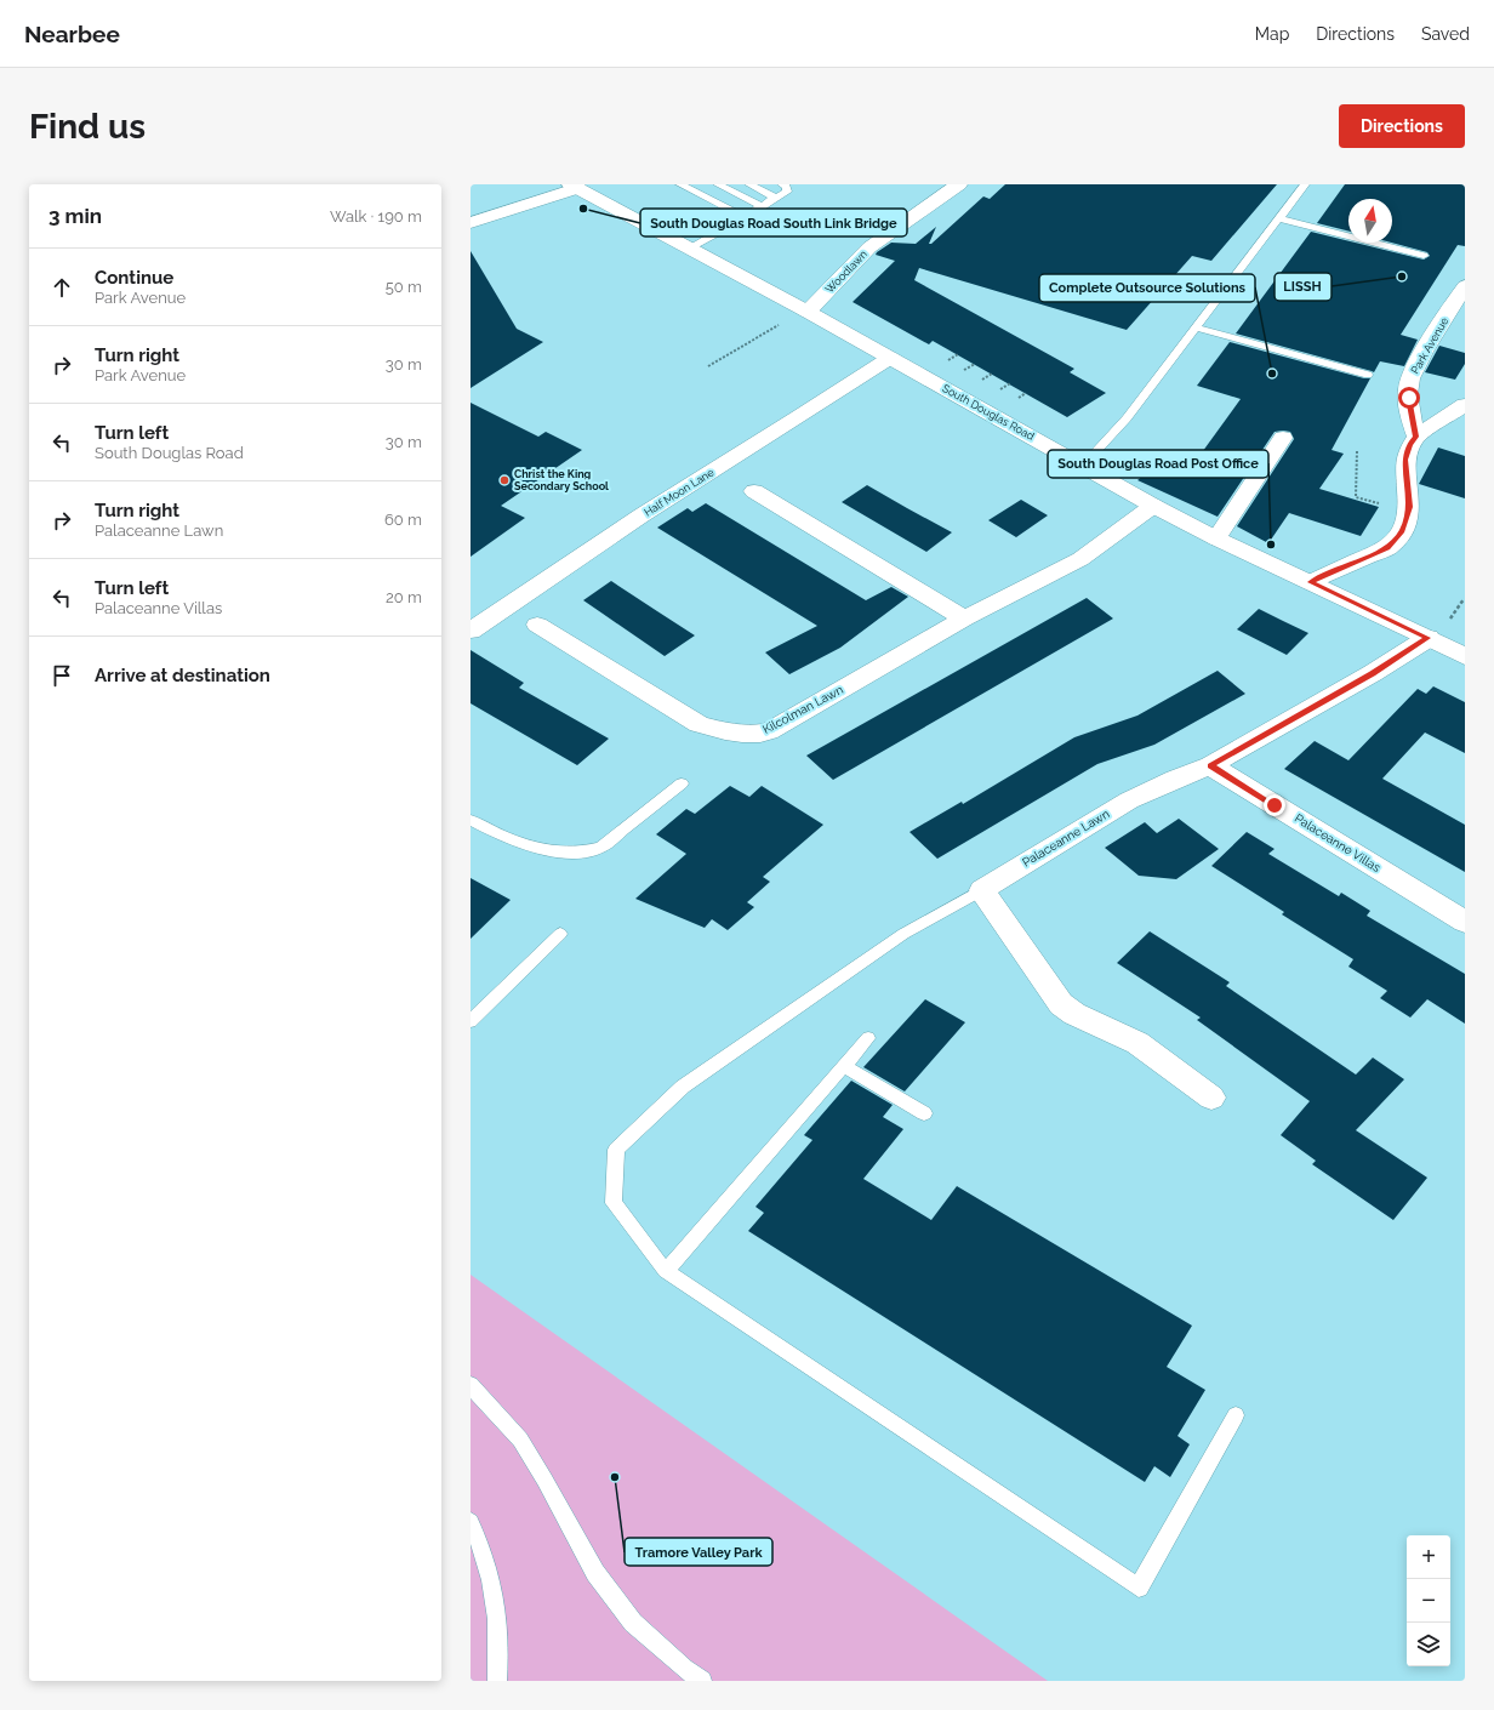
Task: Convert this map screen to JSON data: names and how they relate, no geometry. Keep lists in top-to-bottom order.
{
  "streets": {
    "street": [
      "Woodlawn",
      "Park Avenue",
      "South Douglas Road",
      "Half Moon Lane",
      "Kilcolman Lawn",
      "Palaceanne Lawn",
      "Palaceanne Villas"
    ]
  },
  "crossings": [
    ["Woodlawn", "South Douglas Road"],
    ["South Douglas Road", "Half Moon Lane"],
    ["South Douglas Road", "Kilcolman Lawn"],
    ["South Douglas Road", "Palaceanne Lawn"],
    ["Palaceanne Lawn", "Palaceanne Villas"]
  ],
  "places": [
    "South Douglas Road South Link Bridge",
    "LISSH",
    "Complete Outsource Solutions",
    "Christ the King Secondary School",
    "South Douglas Road Post Office",
    "Tramore Valley Park"
  ],
  "north": "top",
  "page": {
    "header": "Nearbee",
    "nav": ["Map", "Directions", "Saved"],
    "buttons": "Directions",
    "title": "Find us",
    "heading": ["3 min", "Walk · 190 m"],
    "list": [
      ["Continue", "Park Avenue", "50 m"],
      ["Turn right", "Park Avenue", "30 m"],
      ["Turn left", "South Douglas Road", "30 m"],
      ["Turn right", "Palaceanne Lawn", "60 m"],
      ["Turn left", "Palaceanne Villas", "20 m"],
      "Arrive at destination"
    ],
    "map_buttons": ["+", "−"]
  }
}
